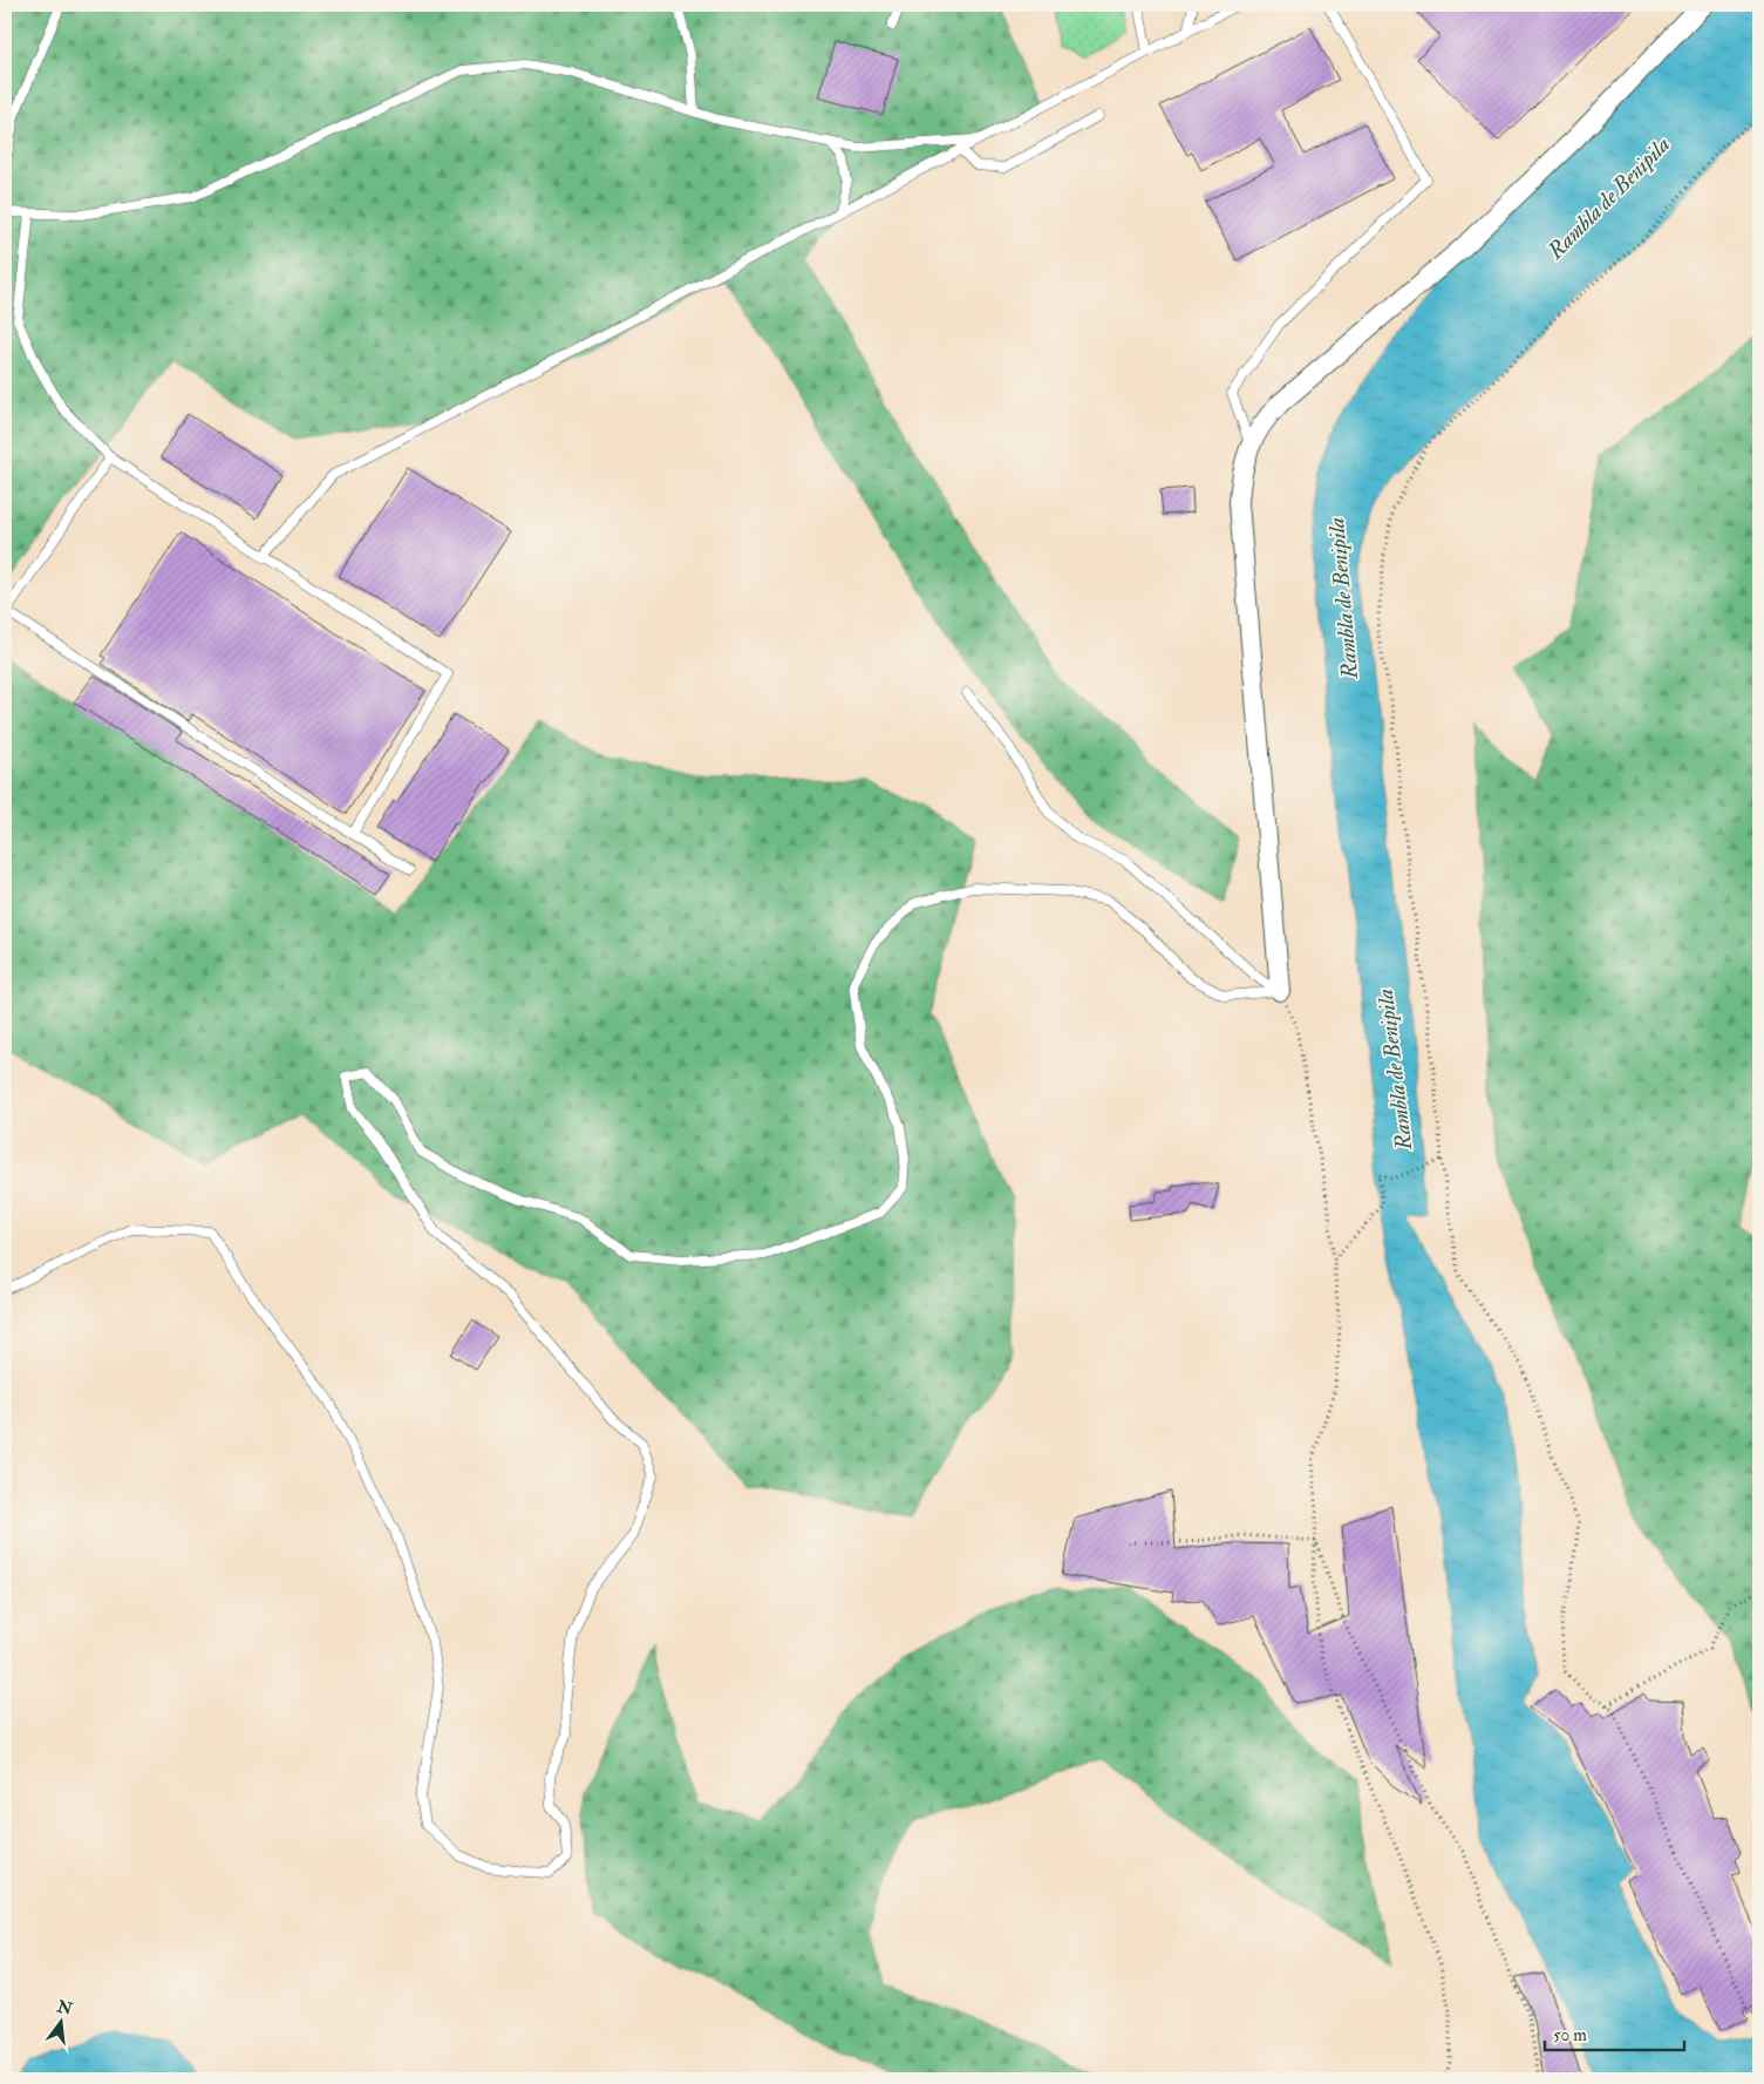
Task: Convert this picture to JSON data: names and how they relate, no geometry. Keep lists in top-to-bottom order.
{
  "water": ["Rambla de Benipila"],
  "scale_bar": "50 m",
  "north": "top"
}
